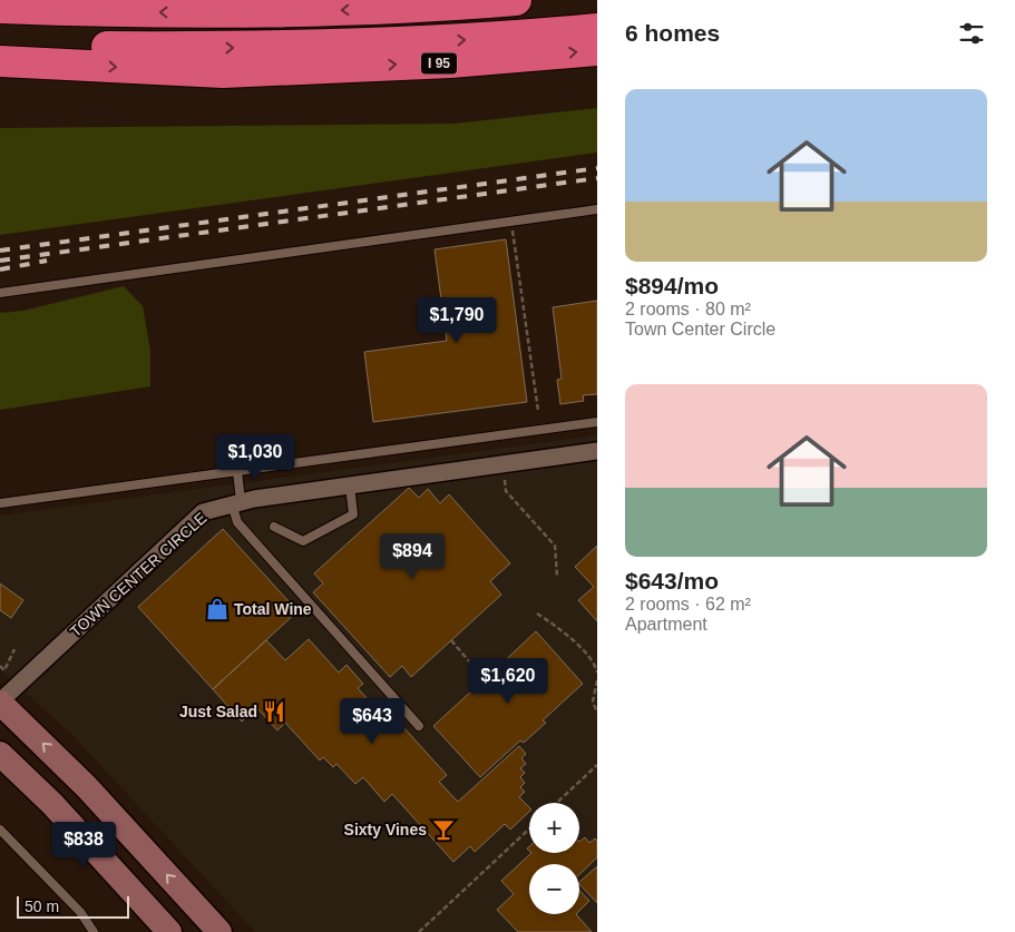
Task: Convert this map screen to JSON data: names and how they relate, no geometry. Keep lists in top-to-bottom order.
{
  "streets": {
    "highway": ["I 95"],
    "street": ["TOWN CENTER CIRCLE"]
  },
  "places": {
    "shop": ["Total Wine"],
    "restaurant": ["Just Salad"],
    "bar": ["Sixty Vines"]
  },
  "scale_bar": "50 m",
  "page": {
    "heading": "6 homes",
    "list": [
      {
        "name": "$894/mo",
        "note": "2 rooms · 80 m² · Town Center Circle"
      },
      {
        "name": "$643/mo",
        "note": "2 rooms · 62 m² · Apartment"
      }
    ],
    "price": [
      "$1,790",
      "$1,030",
      "$894",
      "$1,620",
      "$643",
      "$838"
    ],
    "map_buttons": ["+", "−"],
    "scale": "50 m"
  }
}
